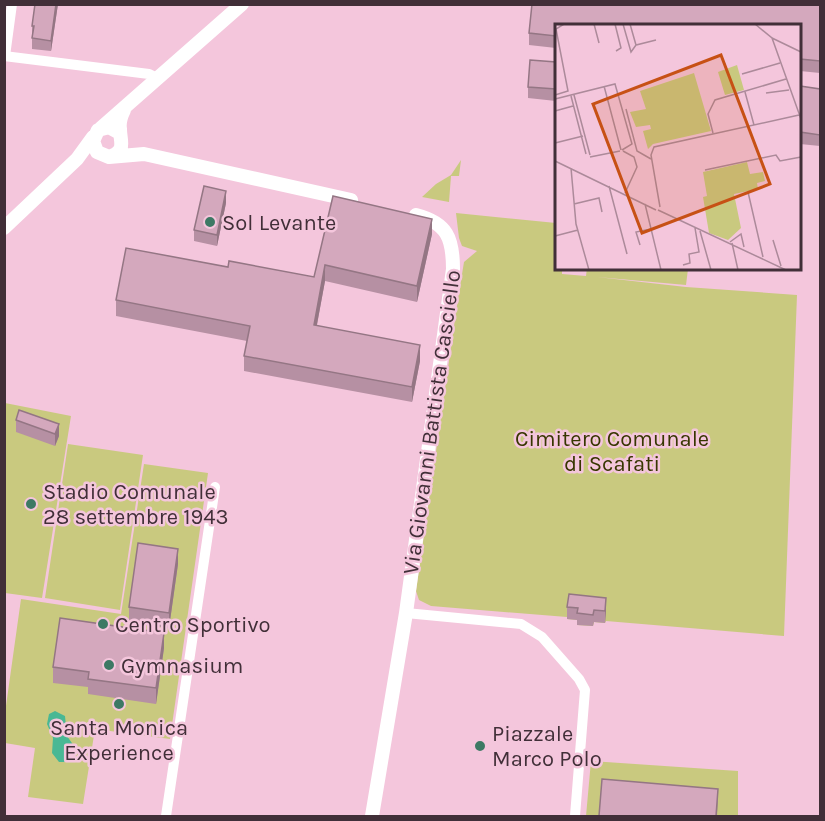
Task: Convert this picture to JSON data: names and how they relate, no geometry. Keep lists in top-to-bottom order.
{
  "streets": {
    "street": ["Via Giovanni Battista Casciello"]
  },
  "parks": ["Cimitero Comunale di Scafati"],
  "places": [
    "Sol Levante",
    "Stadio Comunale 28 settembre 1943",
    "Centro Sportivo",
    "Gymnasium",
    "Santa Monica Experience",
    "Piazzale Marco Polo"
  ]
}
